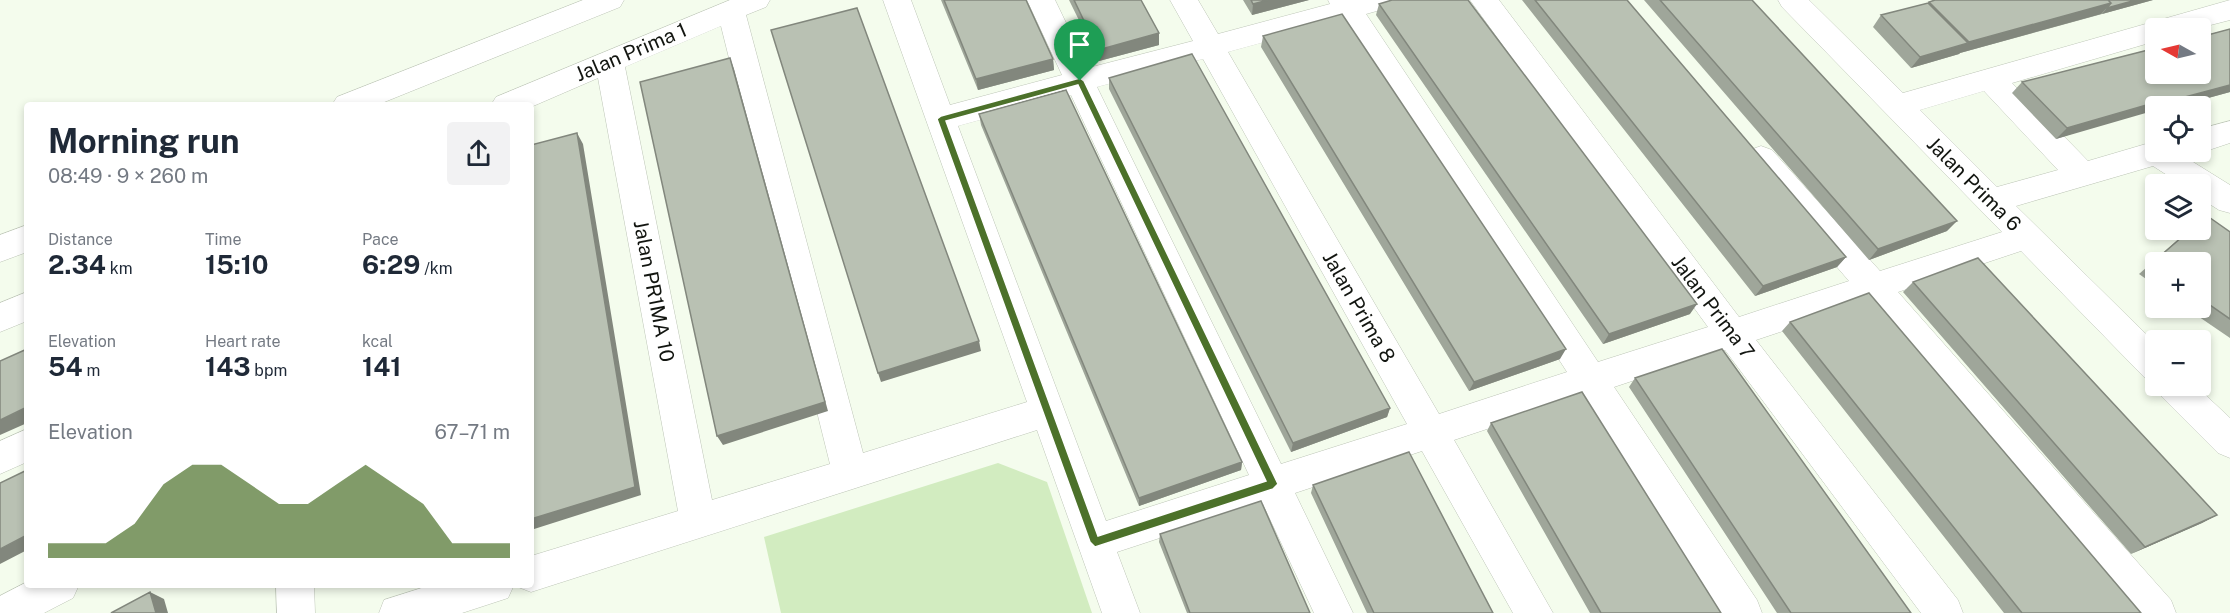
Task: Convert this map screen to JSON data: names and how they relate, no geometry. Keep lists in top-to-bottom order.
{
  "streets": {
    "street": [
      "Jalan Prima 1",
      "Jalan Prima 6",
      "Jalan PR1MA 10",
      "Jalan Prima 8",
      "Jalan Prima 7"
    ]
  },
  "crossings": [
    ["Jalan Prima 1", "Jalan PR1MA 10"]
  ],
  "north": "left",
  "page": {
    "map_buttons": ["+", "−"],
    "heading": ["Morning run", "08:49 · 9 × 260 m"],
    "stats": [
      ["Distance", "2.34 km"],
      ["Time", "15:10"],
      ["Pace", "6:29 /km"],
      ["Elevation", "54 m"],
      ["Heart rate", "143 bpm"],
      ["kcal", "141"]
    ],
    "chart": ["Elevation", "67–71 m"]
  }
}
